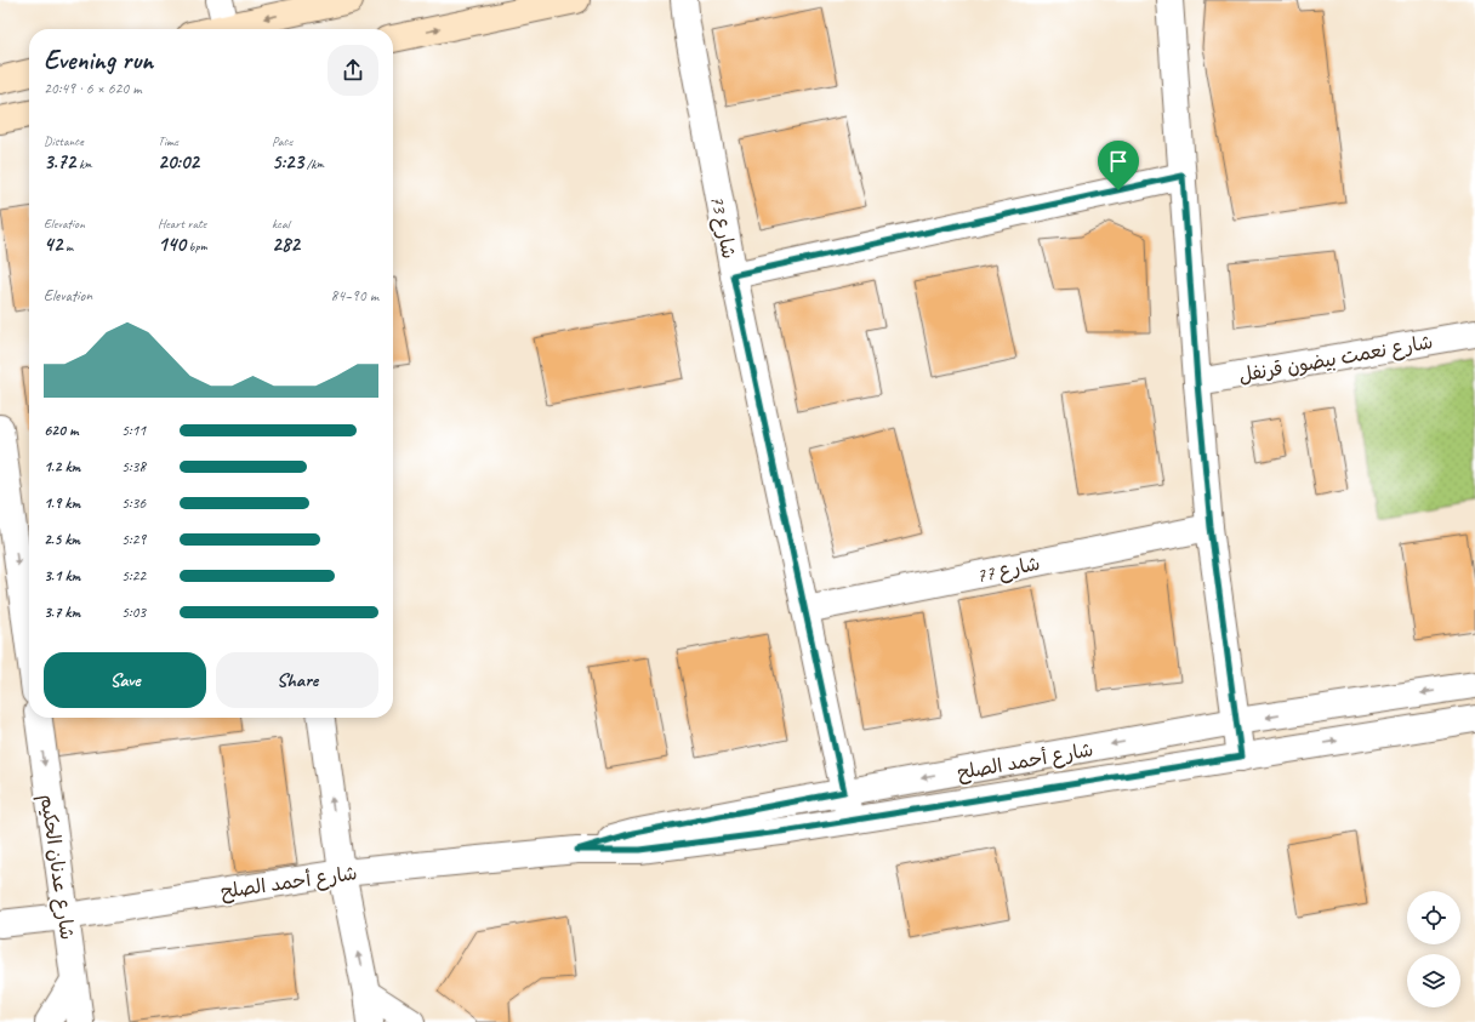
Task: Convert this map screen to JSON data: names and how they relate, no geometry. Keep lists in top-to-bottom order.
{
  "streets": {
    "street": [
      "شارع 73",
      "شارع نعمت بيضون قرنفل",
      "شارع 77",
      "شارع أحمد الصلح",
      "شارع عدنان الحكيم"
    ]
  },
  "crossings": [
    ["شارع 73", "شارع 77"],
    ["شارع 73", "شارع أحمد الصلح"],
    ["شارع أحمد الصلح", "شارع عدنان الحكيم"]
  ],
  "one_way": ["شارع عدنان الحكيم"],
  "page": {
    "heading": ["Evening run", "20:49 · 6 × 620 m"],
    "stats": [
      ["Distance", "3.72 km"],
      ["Time", "20:02"],
      ["Pace", "5:23 /km"],
      ["Elevation", "42 m"],
      ["Heart rate", "140 bpm"],
      ["kcal", "282"]
    ],
    "chart": ["Elevation", "84–90 m"],
    "list": [
      {
        "name": "620 m",
        "note": "5:11"
      },
      {
        "name": "1.2 km",
        "note": "5:38"
      },
      {
        "name": "1.9 km",
        "note": "5:36"
      },
      {
        "name": "2.5 km",
        "note": "5:29"
      },
      {
        "name": "3.1 km",
        "note": "5:22"
      },
      {
        "name": "3.7 km",
        "note": "5:03"
      }
    ],
    "buttons": ["Save", "Share"]
  }
}
